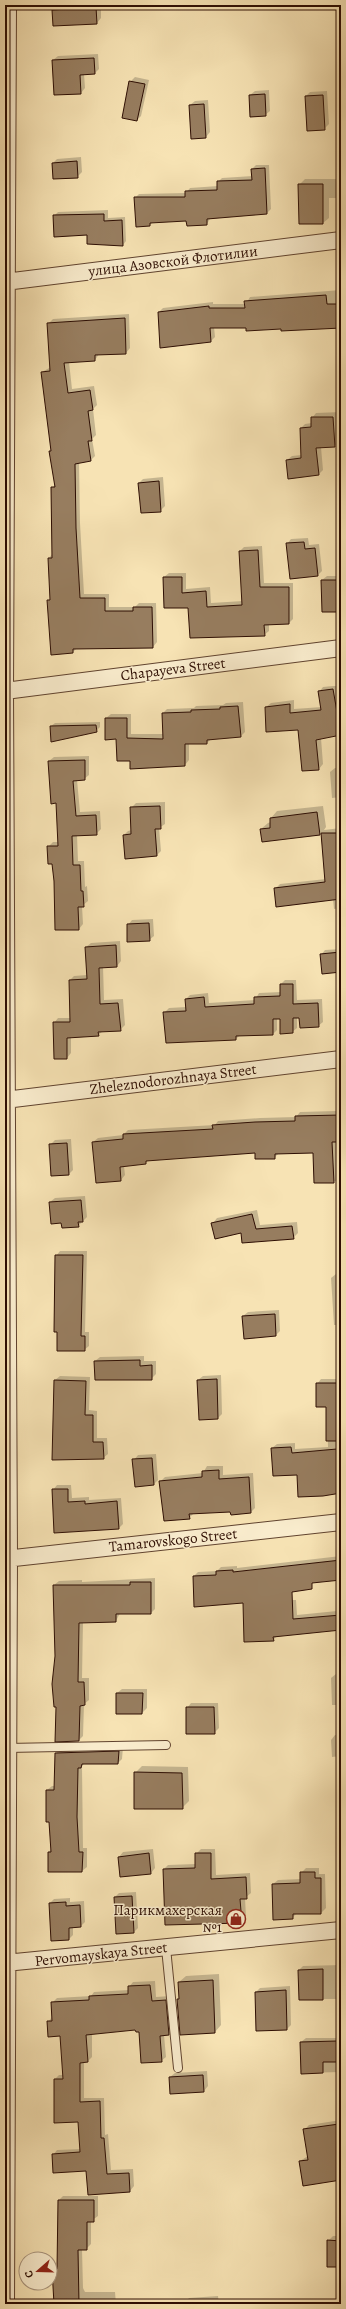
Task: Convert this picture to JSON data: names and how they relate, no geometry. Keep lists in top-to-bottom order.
{
  "streets": {
    "street": [
      "улица Азовской Флотилии",
      "Chapayeva Street",
      "Zheleznodorozhnaya Street",
      "Tamarovskogo Street",
      "Pervomayskaya Street"
    ]
  },
  "places": {
    "shop": ["Парикмахерская №1"]
  },
  "north": "left"
}
